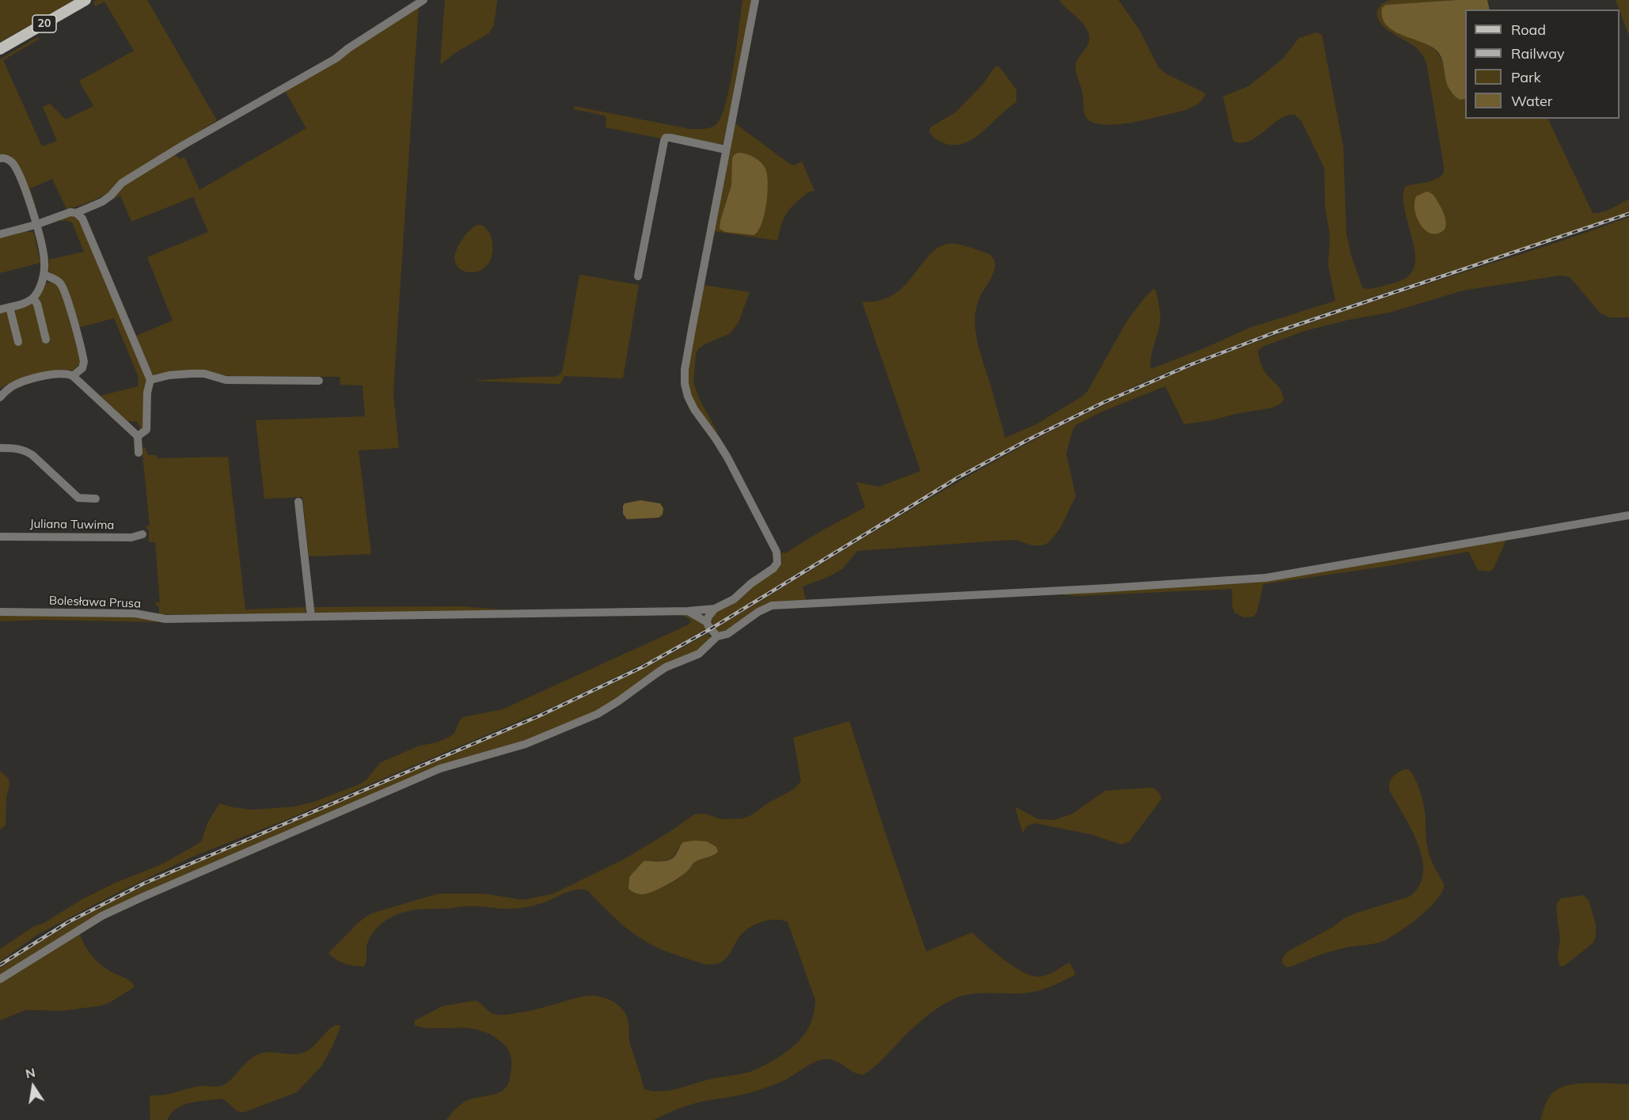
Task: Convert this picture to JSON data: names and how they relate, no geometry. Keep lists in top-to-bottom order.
{
  "streets": {
    "main road": ["20"],
    "street": ["Juliana Tuwima", "Bolesława Prusa"]
  },
  "legend": [
    "Road",
    "Railway",
    "Park",
    "Water"
  ],
  "north": "top"
}
